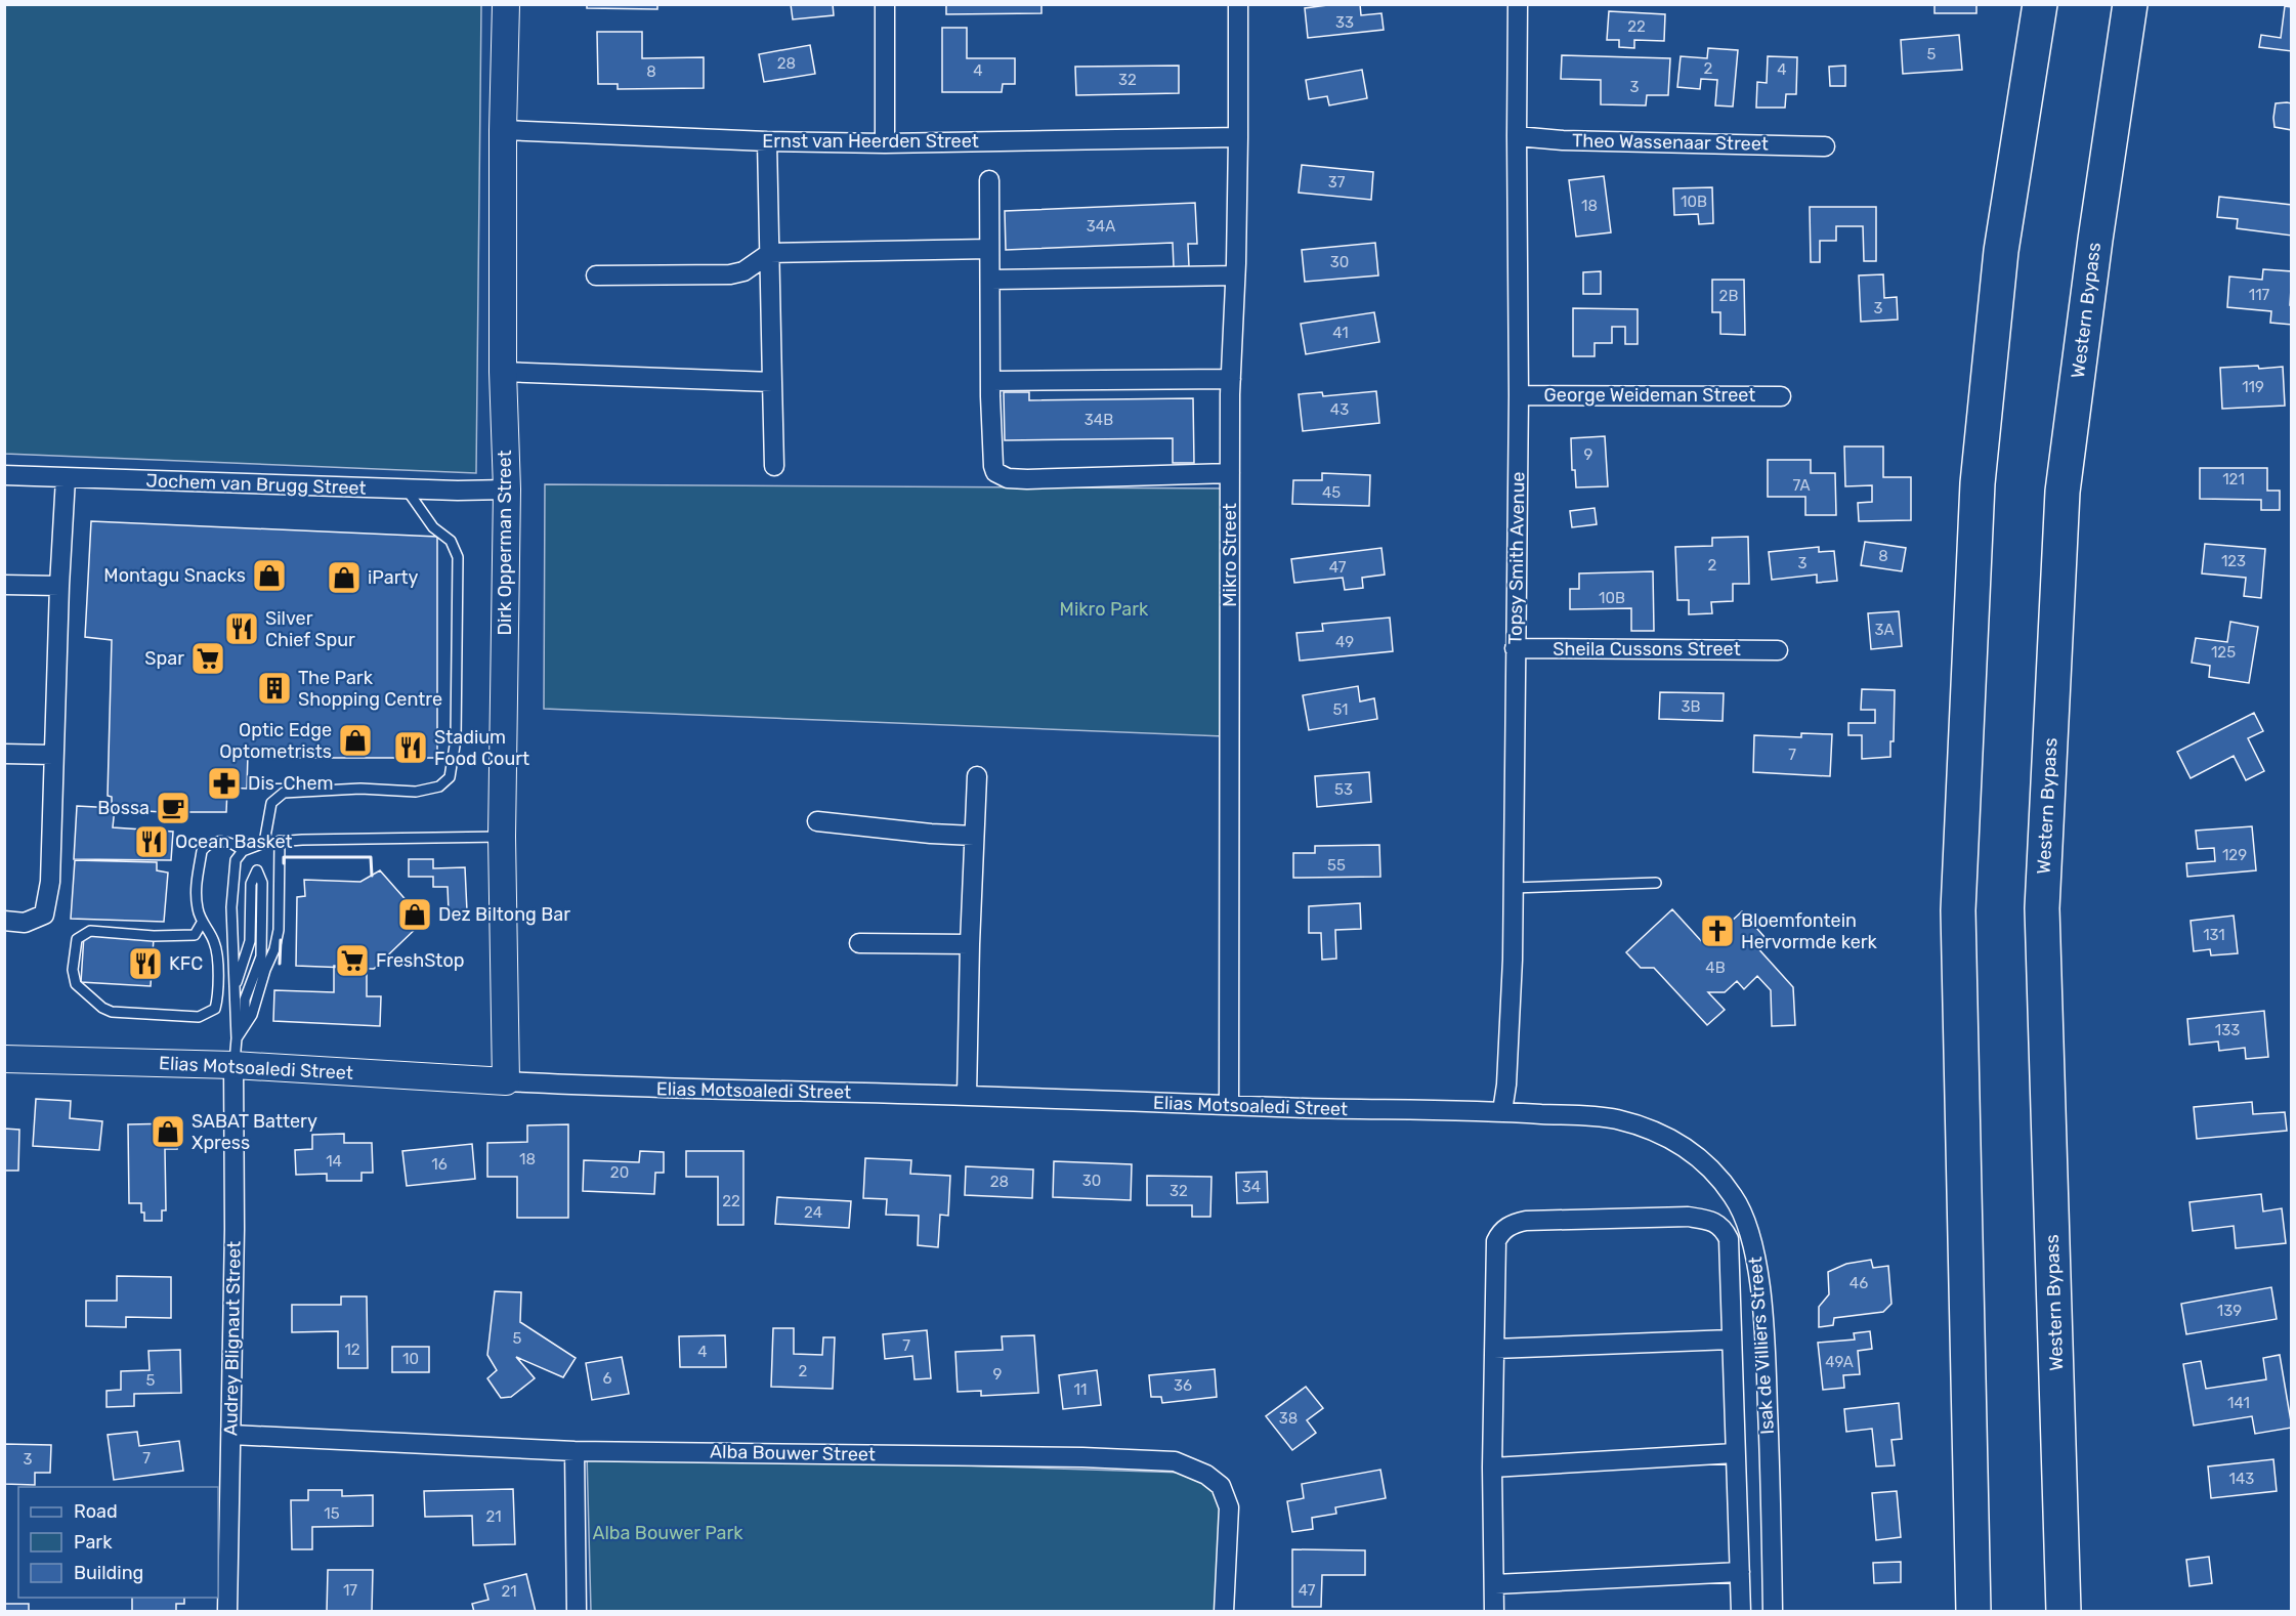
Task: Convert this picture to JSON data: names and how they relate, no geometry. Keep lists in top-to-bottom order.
{
  "streets": {
    "highway": ["Western Bypass"],
    "street": [
      "Ernst van Heerden Street",
      "Theo Wassenaar Street",
      "George Weideman Street",
      "Jochem van Brugg Street",
      "Dirk Opperman Street",
      "Mikro Street",
      "Topsy Smith Avenue",
      "Sheila Cussons Street",
      "Elias Motsoaledi Street",
      "Audrey Blignaut Street",
      "Isak de Villiers Street",
      "Alba Bouwer Street"
    ]
  },
  "crossings": [
    ["Ernst van Heerden Street", "Dirk Opperman Street"],
    ["Ernst van Heerden Street", "Mikro Street"],
    ["Theo Wassenaar Street", "Topsy Smith Avenue"],
    ["George Weideman Street", "Topsy Smith Avenue"],
    ["Jochem van Brugg Street", "Dirk Opperman Street"],
    ["Dirk Opperman Street", "Elias Motsoaledi Street"],
    ["Mikro Street", "Elias Motsoaledi Street"],
    ["Topsy Smith Avenue", "Sheila Cussons Street"],
    ["Topsy Smith Avenue", "Elias Motsoaledi Street"],
    ["Topsy Smith Avenue", "Isak de Villiers Street"],
    ["Elias Motsoaledi Street", "Audrey Blignaut Street"],
    ["Elias Motsoaledi Street", "Isak de Villiers Street"],
    ["Audrey Blignaut Street", "Alba Bouwer Street"]
  ],
  "parks": ["Mikro Park", "Alba Bouwer Park"],
  "places": {
    "shop": [
      "Montagu Snacks",
      "iParty",
      "Optic Edge Optometrists",
      "Dez Biltong Bar",
      "SABAT Battery Xpress"
    ],
    "restaurant": [
      "Silver Chief Spur",
      "Stadium Food Court",
      "Ocean Basket",
      "KFC"
    ],
    "supermarket": ["Spar", "FreshStop"],
    "building": ["The Park Shopping Centre"],
    "pharmacy": ["Dis-Chem"],
    "cafe": ["Bossa"],
    "church": ["Bloemfontein Hervormde kerk"]
  },
  "house_numbers": [
    "33",
    "22",
    "5",
    "28",
    "2",
    "4",
    "4",
    "8",
    "32",
    "3",
    "37",
    "10B",
    "18",
    "34A",
    "30",
    "117",
    "2B",
    "3",
    "41",
    "119",
    "43",
    "34B",
    "9",
    "121",
    "7A",
    "45",
    "8",
    "123",
    "3",
    "2",
    "47",
    "10B",
    "3A",
    "49",
    "125",
    "3B",
    "51",
    "7",
    "53",
    "129",
    "55",
    "131",
    "4B",
    "133",
    "18",
    "14",
    "16",
    "20",
    "30",
    "28",
    "34",
    "32",
    "22",
    "24",
    "46",
    "139",
    "5",
    "7",
    "12",
    "4",
    "10",
    "49A",
    "2",
    "9",
    "6",
    "5",
    "36",
    "11",
    "141",
    "38",
    "7",
    "3",
    "143",
    "15",
    "21",
    "17",
    "47",
    "21"
  ],
  "legend": ["Road", "Park", "Building"]
}
